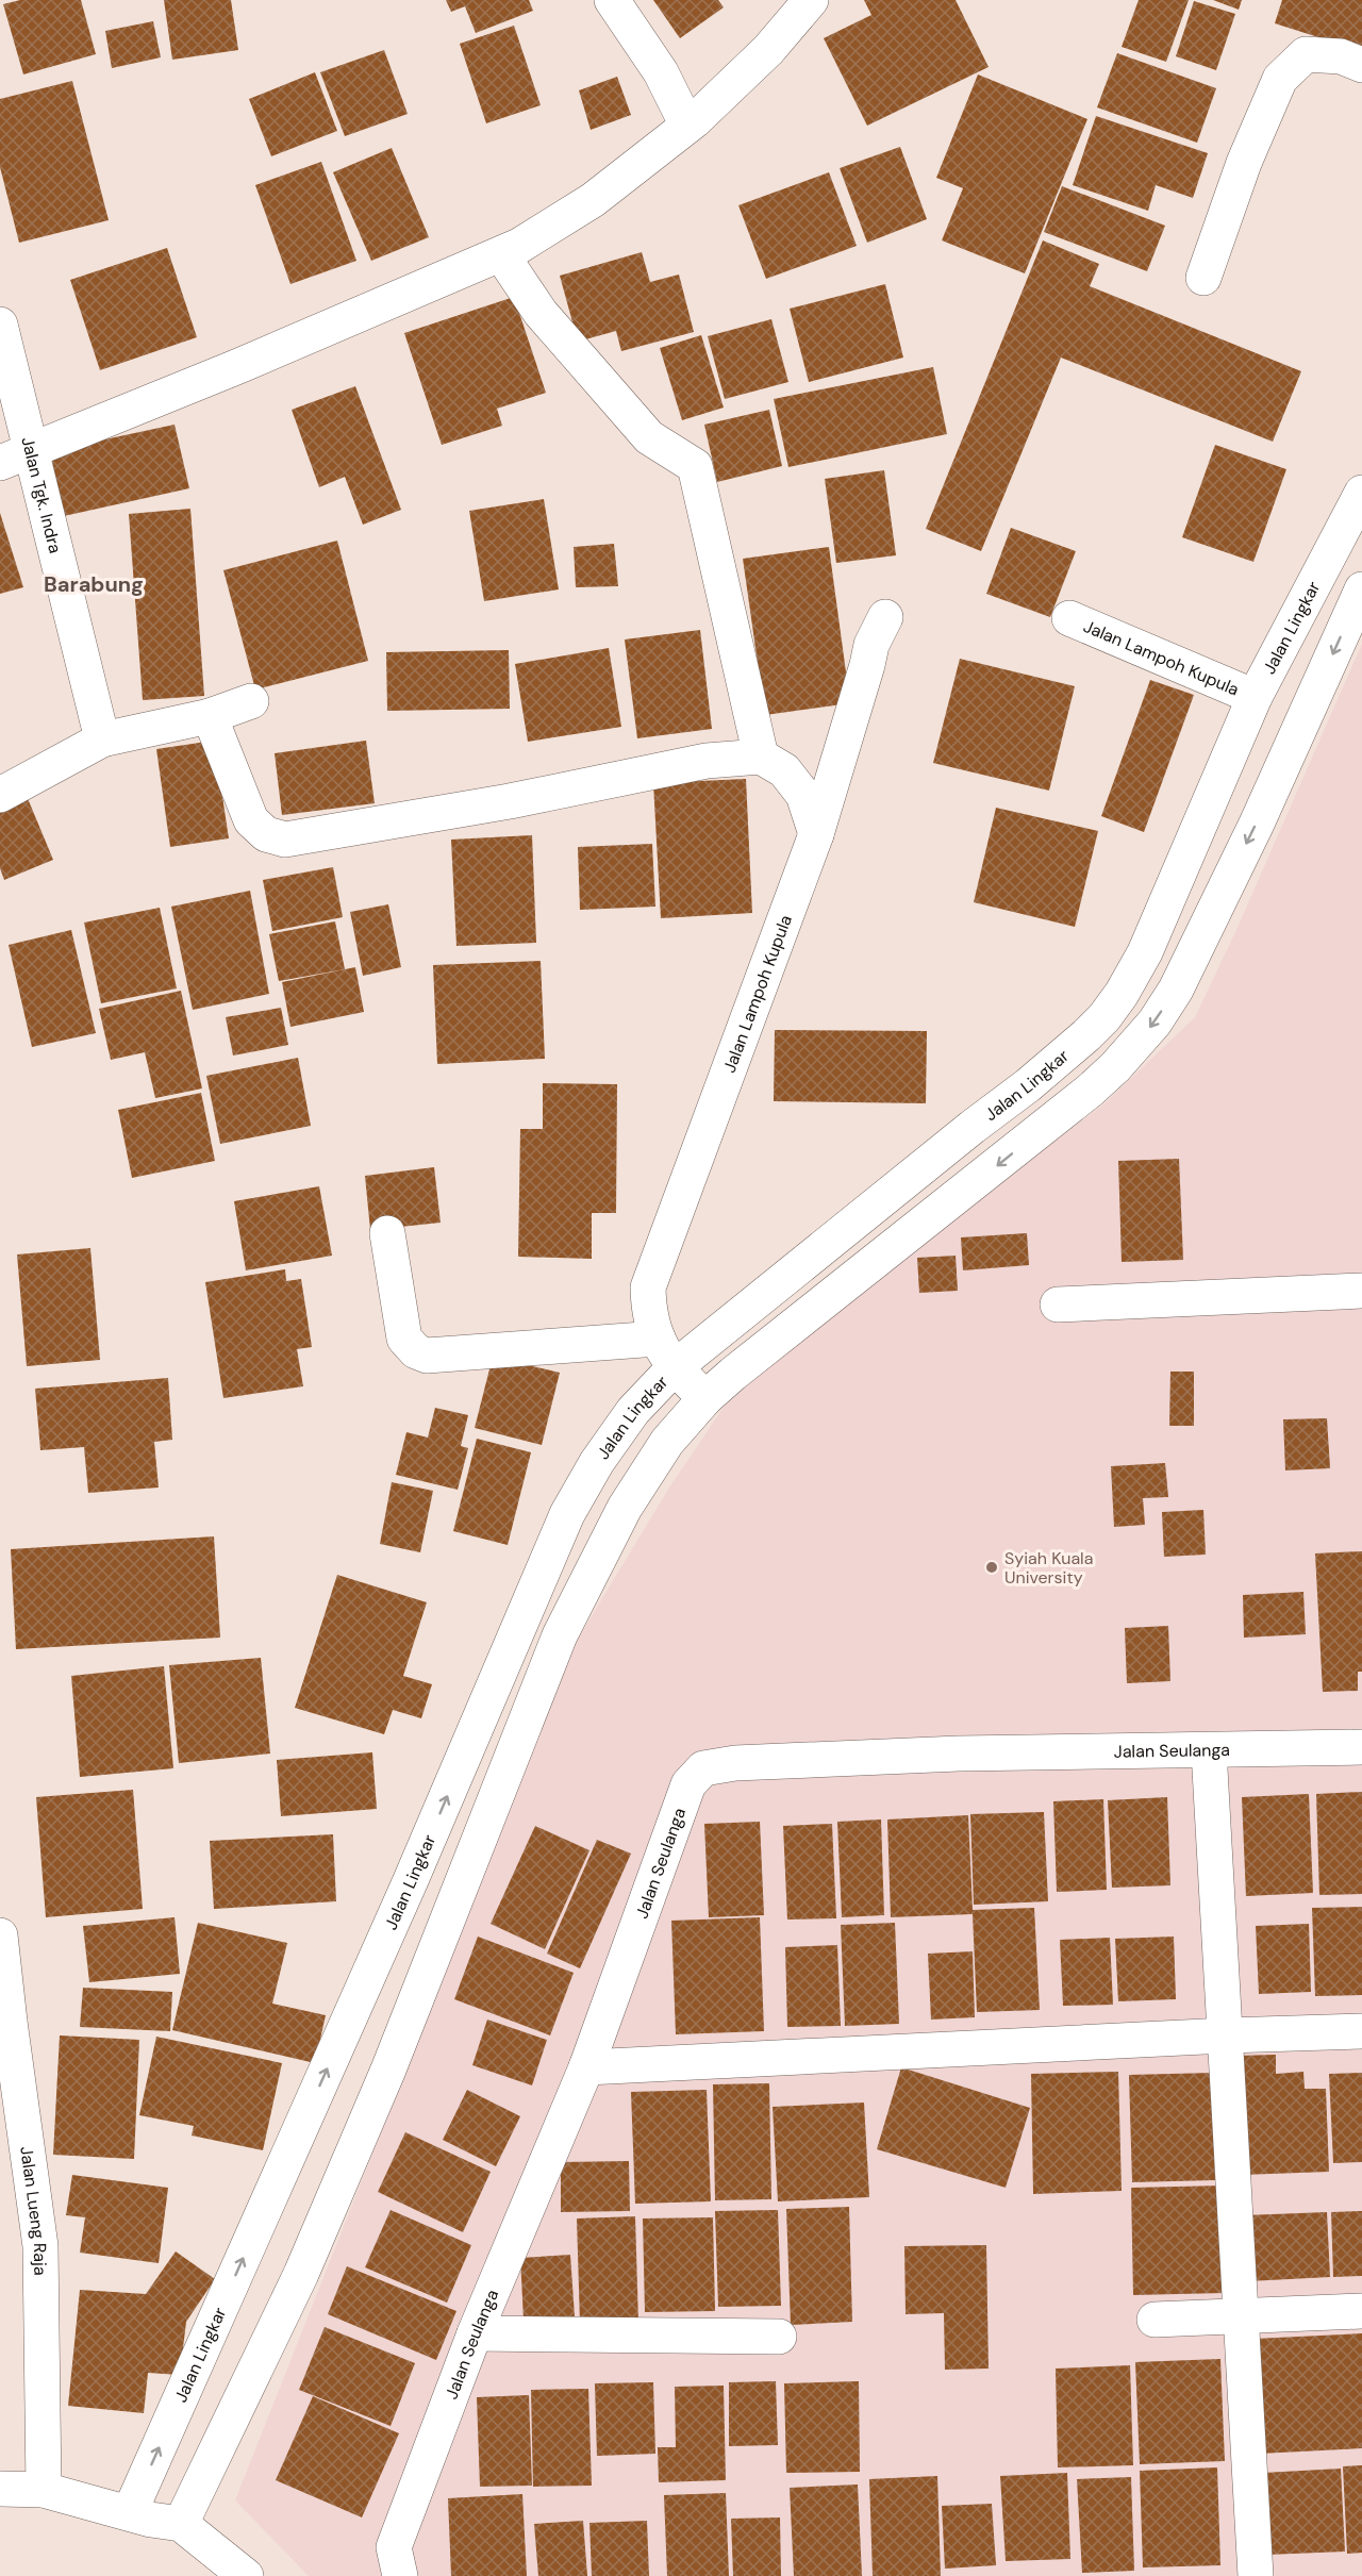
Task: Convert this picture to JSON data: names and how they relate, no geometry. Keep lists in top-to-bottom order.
{
  "streets": {
    "street": [
      "Jalan Tgk. Indra",
      "Jalan Lingkar",
      "Jalan Lampoh Kupula",
      "Jalan Seulanga",
      "Jalan Lueng Raja"
    ]
  },
  "crossings": [
    ["Jalan Lingkar", "Jalan Lampoh Kupula"]
  ],
  "districts": ["Barabung"],
  "places": ["Syiah Kuala University"]
}
